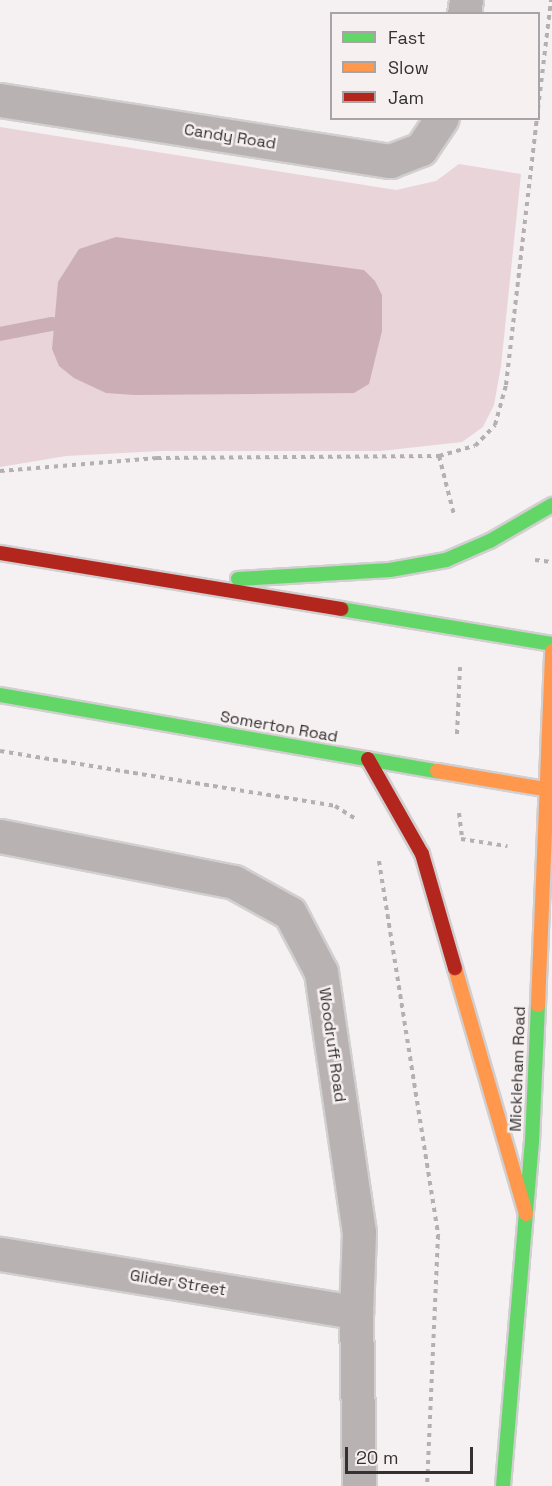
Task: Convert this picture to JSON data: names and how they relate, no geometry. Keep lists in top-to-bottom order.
{
  "streets": {
    "main road": ["Somerton Road", "Mickleham Road"],
    "street": ["Candy Road", "Woodruff Road", "Glider Street"]
  },
  "crossings": [
    ["Somerton Road", "Mickleham Road"],
    ["Woodruff Road", "Glider Street"]
  ],
  "legend": ["Fast", "Slow", "Jam"],
  "scale_bar": "20 m"
}
